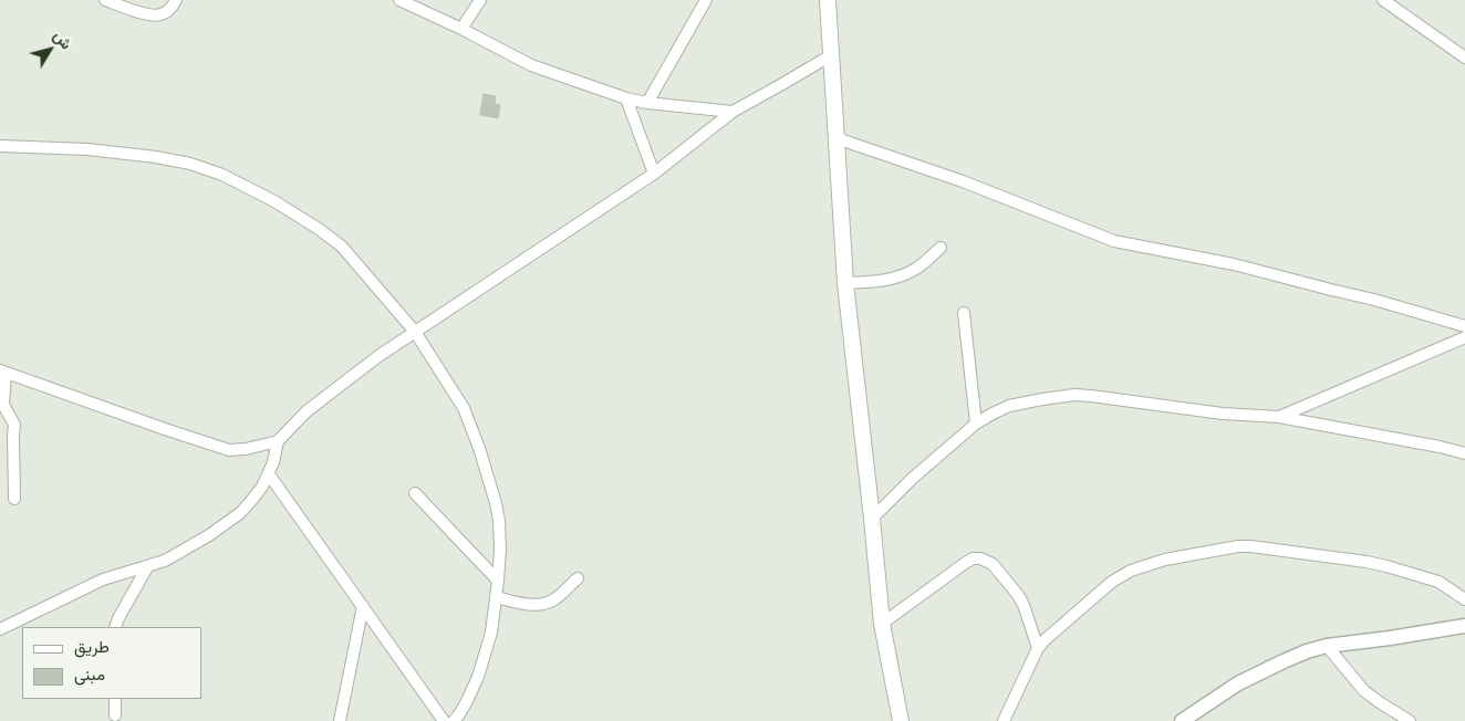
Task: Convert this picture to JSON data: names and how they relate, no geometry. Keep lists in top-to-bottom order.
{
  "legend": ["طريق", "مبنى"],
  "north": "top right"
}
